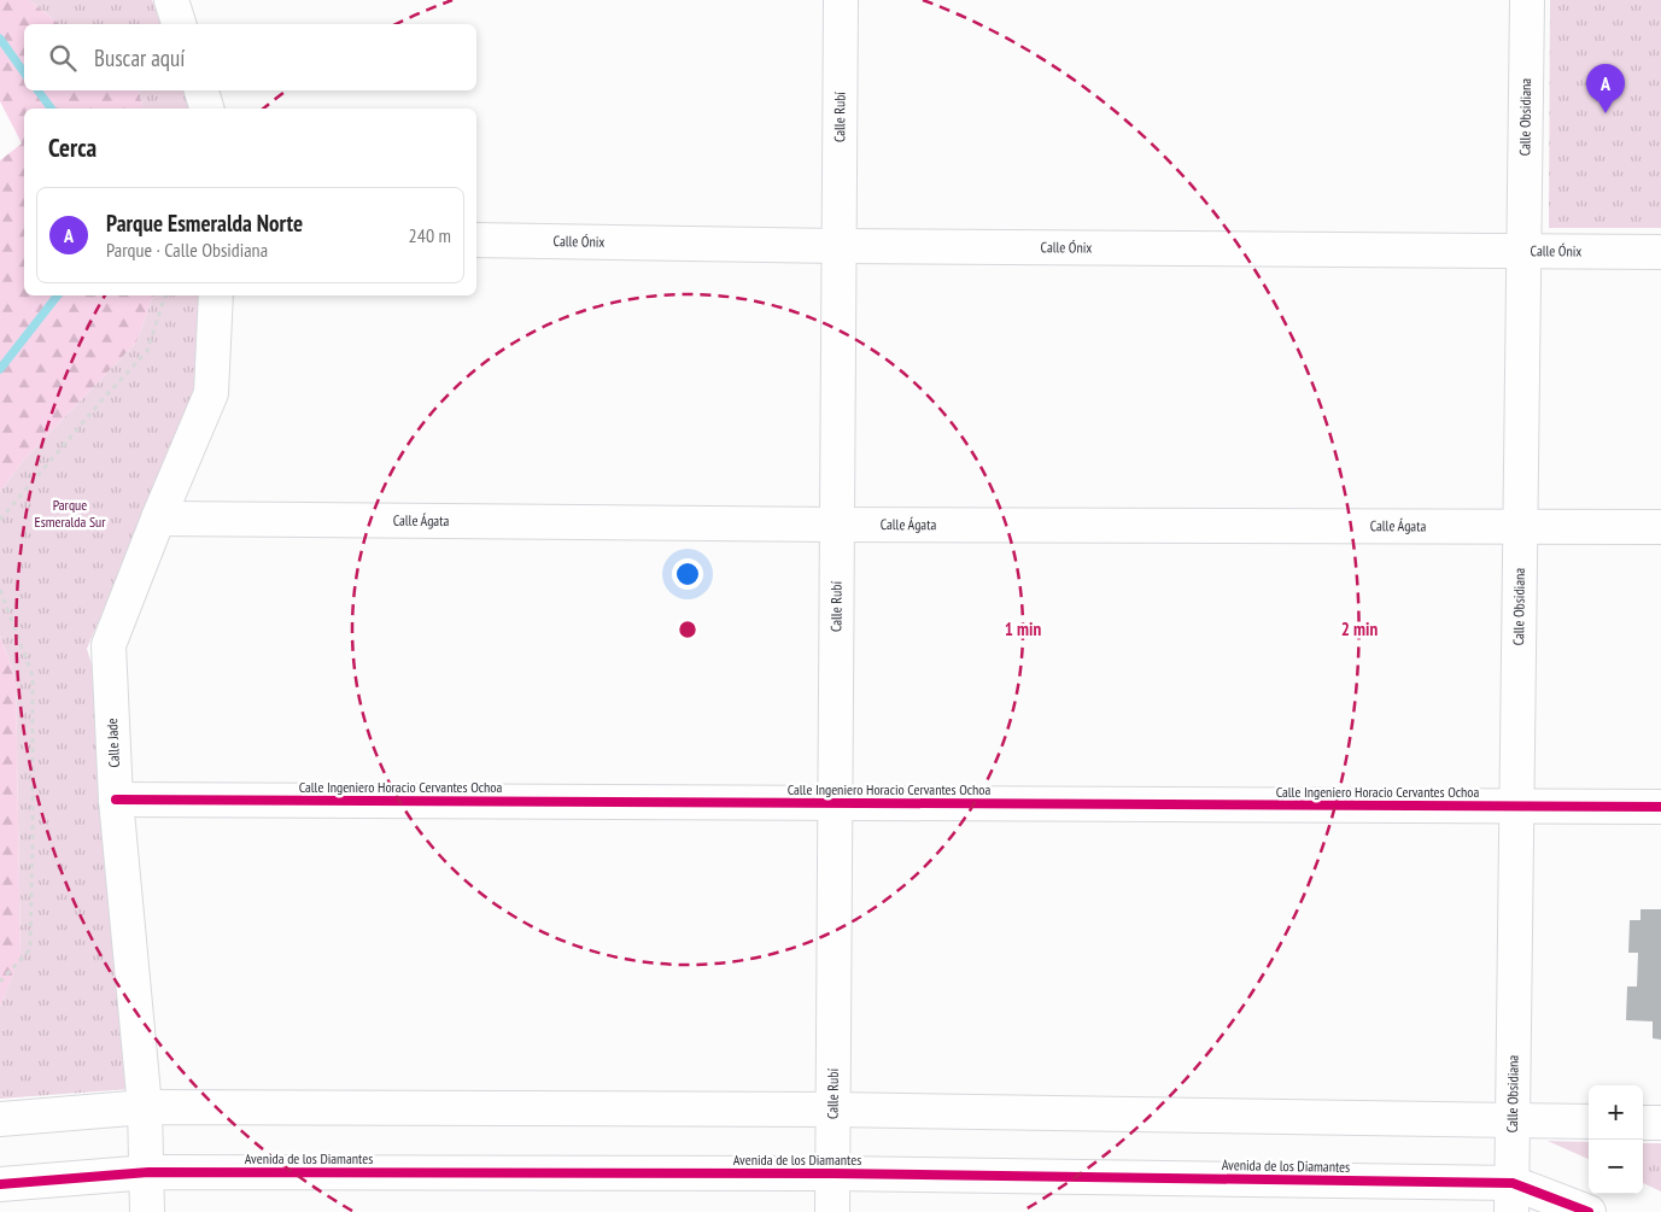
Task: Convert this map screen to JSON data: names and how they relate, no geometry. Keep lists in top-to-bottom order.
{
  "streets": {
    "street": [
      "Calle Rubí",
      "Calle Obsidiana",
      "Calle Ónix",
      "Calle Ágata",
      "Calle Jade",
      "Calle Ingeniero Horacio Cervantes Ochoa",
      "Avenida de los Diamantes"
    ]
  },
  "crossings": [
    ["Calle Rubí", "Calle Ónix"],
    ["Calle Rubí", "Calle Ágata"],
    ["Calle Rubí", "Calle Ingeniero Horacio Cervantes Ochoa"],
    ["Calle Rubí", "Avenida de los Diamantes"],
    ["Calle Obsidiana", "Calle Ónix"],
    ["Calle Obsidiana", "Calle Ágata"],
    ["Calle Obsidiana", "Calle Ingeniero Horacio Cervantes Ochoa"],
    ["Calle Obsidiana", "Avenida de los Diamantes"],
    ["Calle Ágata", "Calle Jade"],
    ["Calle Jade", "Calle Ingeniero Horacio Cervantes Ochoa"],
    ["Calle Jade", "Avenida de los Diamantes"]
  ],
  "parks": ["Parque Esmeralda Sur"],
  "page": {
    "search": "Buscar aquí",
    "pins": "A",
    "heading": "Cerca",
    "list": [
      {
        "mark": "A",
        "name": "Parque Esmeralda Norte",
        "note": "Parque · Calle Obsidiana",
        "value": "240 m"
      }
    ],
    "map_buttons": ["+", "−"]
  },
  "rings": ["1 min", "2 min"]
}
